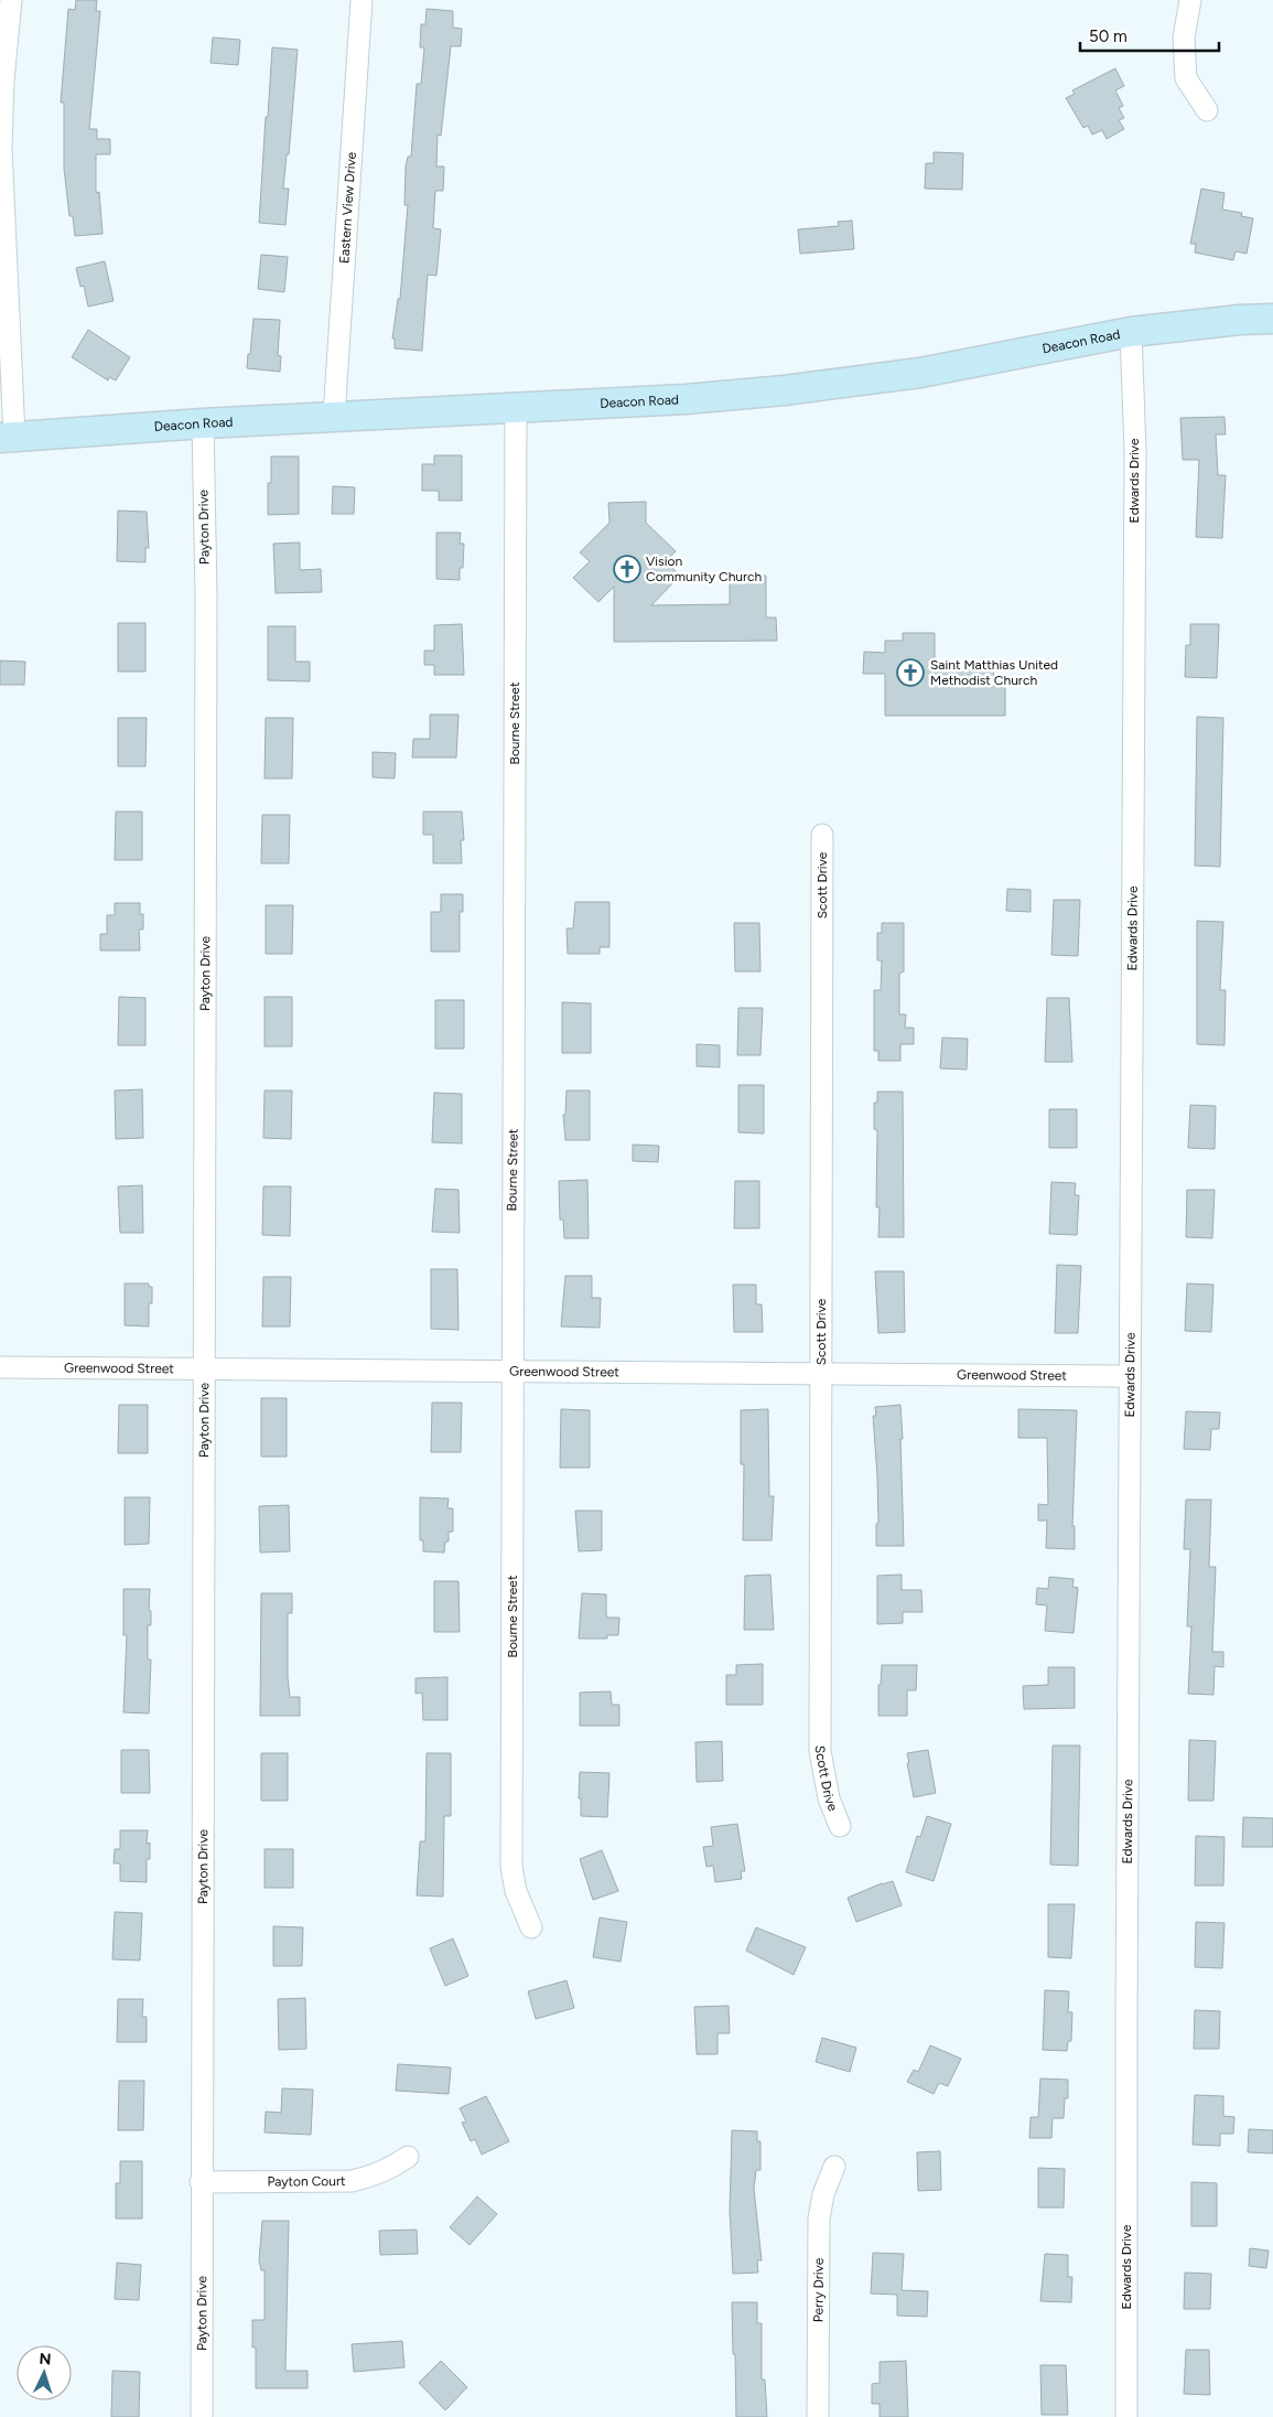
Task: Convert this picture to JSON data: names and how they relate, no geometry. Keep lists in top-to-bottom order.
{
  "streets": {
    "main road": ["Deacon Road"],
    "street": [
      "Eastern View Drive",
      "Edwards Drive",
      "Payton Drive",
      "Bourne Street",
      "Scott Drive",
      "Greenwood Street",
      "Payton Court",
      "Perry Drive"
    ]
  },
  "crossings": [
    ["Eastern View Drive", "Deacon Road"],
    ["Deacon Road", "Edwards Drive"],
    ["Deacon Road", "Payton Drive"],
    ["Deacon Road", "Bourne Street"],
    ["Edwards Drive", "Greenwood Street"],
    ["Payton Drive", "Greenwood Street"],
    ["Payton Drive", "Payton Court"],
    ["Bourne Street", "Greenwood Street"],
    ["Scott Drive", "Greenwood Street"]
  ],
  "places": {
    "church": ["Vision Community Church", "Saint Matthias United Methodist Church"]
  },
  "scale_bar": "50 m",
  "north": "top"
}
